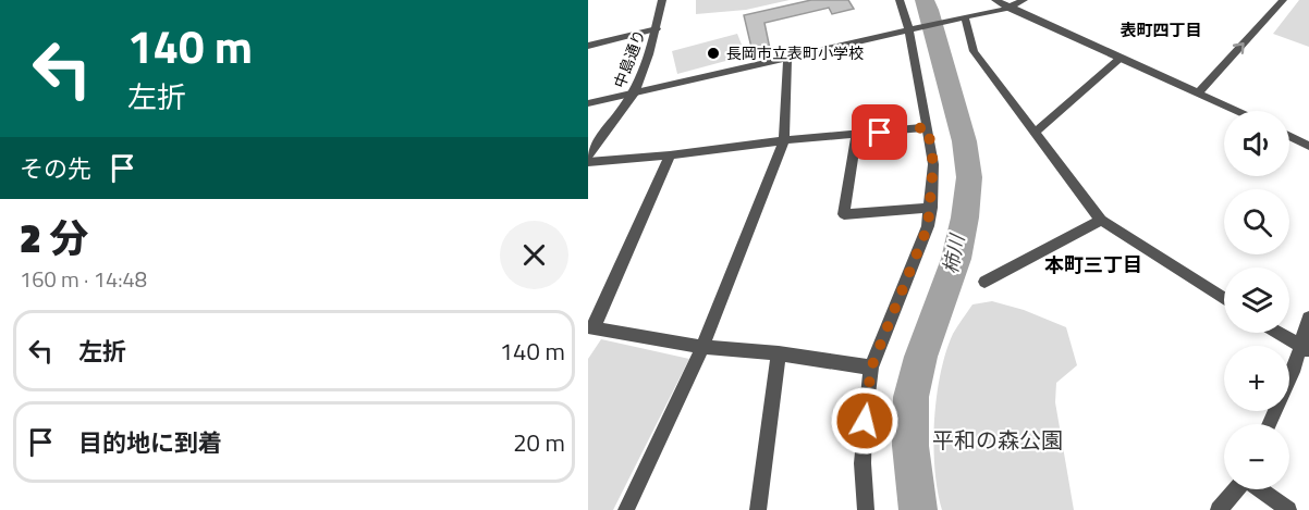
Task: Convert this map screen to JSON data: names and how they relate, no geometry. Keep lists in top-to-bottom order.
{
  "streets": {
    "street": ["中島通り"]
  },
  "districts": ["表町四丁目", "本町三丁目"],
  "water": ["柿川"],
  "parks": ["平和の森公園"],
  "places": ["長岡市立表町小学校"],
  "page": {
    "turn": ["140 m", "左折"],
    "map_buttons": ["+", "−"],
    "then": "その先",
    "heading": ["2 分", "160 m · 14:48"],
    "list": [
      {
        "name": "左折",
        "value": "140 m"
      },
      {
        "name": "目的地に到着",
        "value": "20 m"
      }
    ]
  }
}
